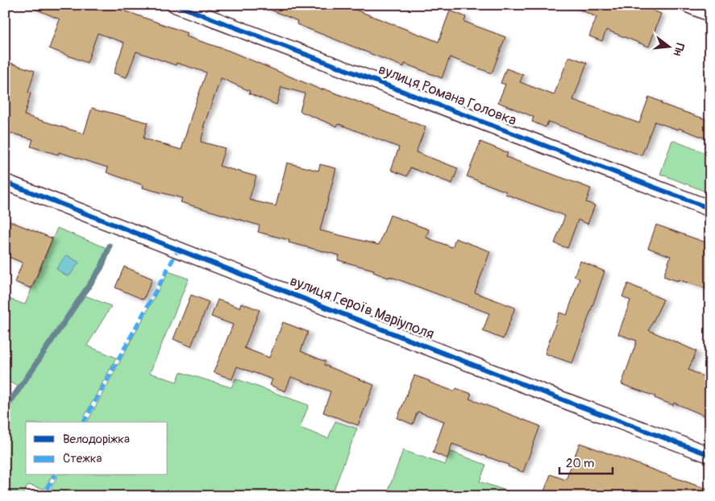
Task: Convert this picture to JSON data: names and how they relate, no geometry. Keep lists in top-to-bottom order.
{
  "streets": {
    "street": ["вулиця Романа Головка", "вулиця Героїв Маріуполя"]
  },
  "legend": ["Велодоріжка", "Стежка"],
  "scale_bar": "20 m",
  "north": "right"
}
